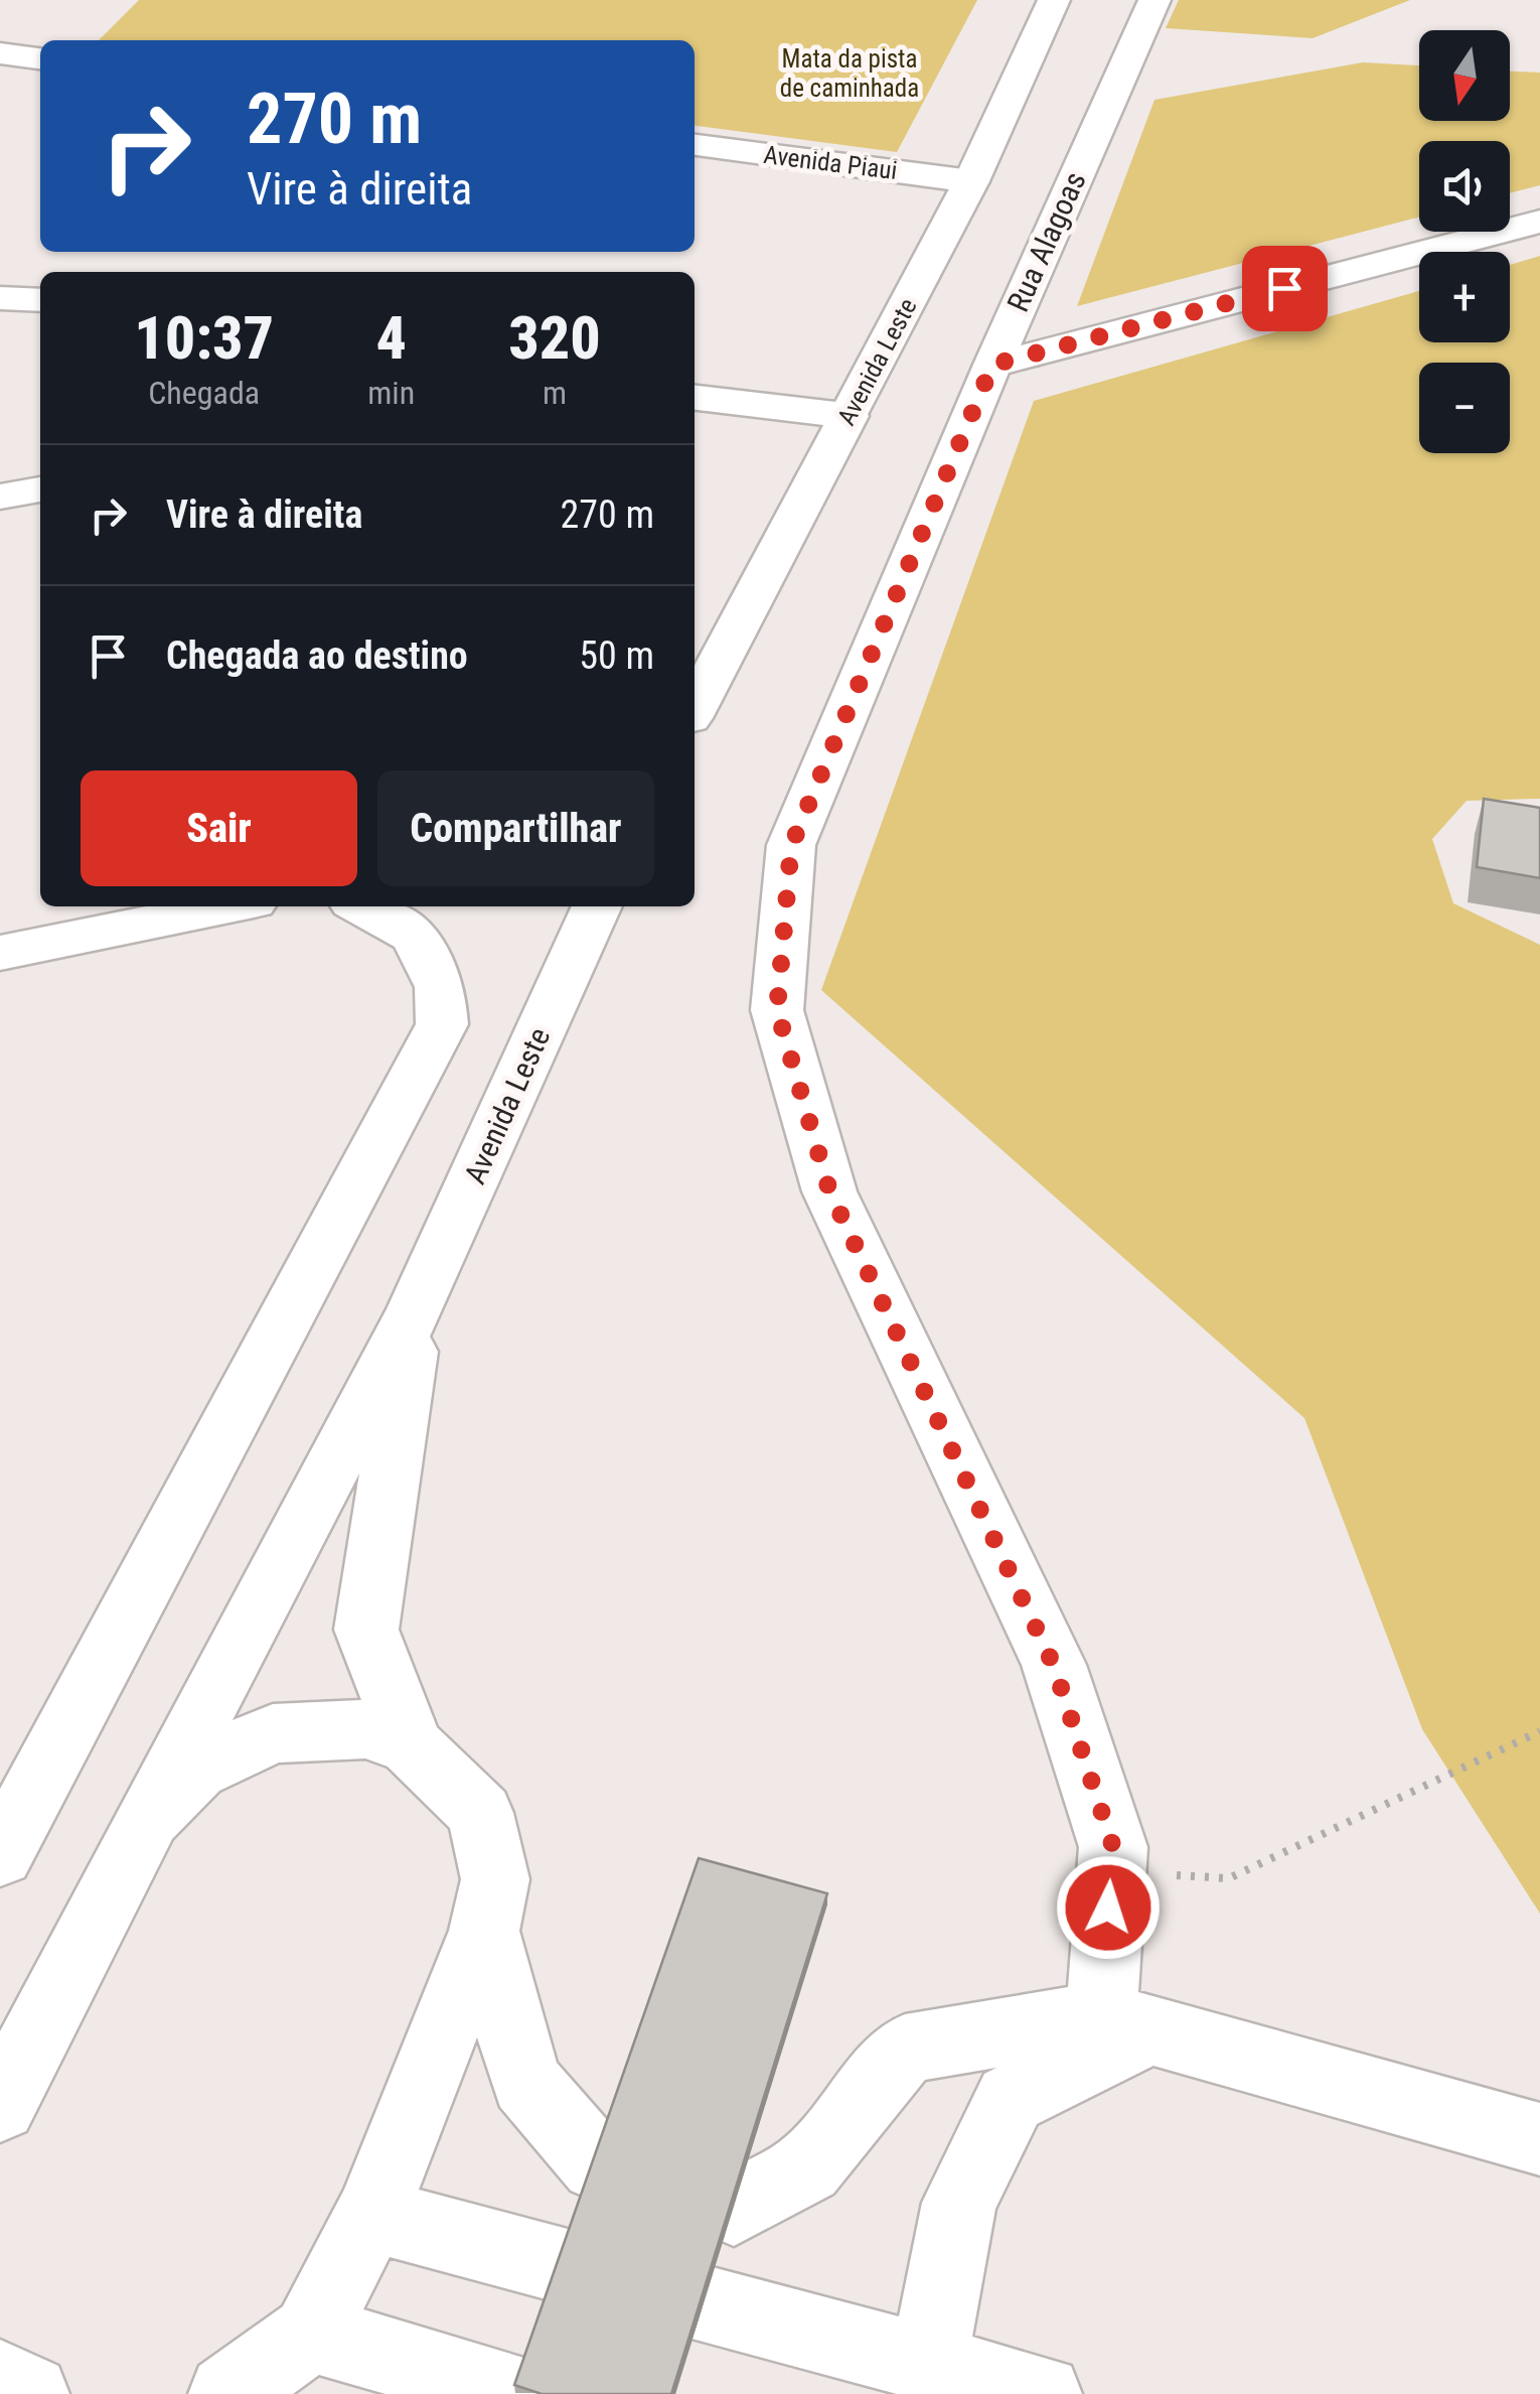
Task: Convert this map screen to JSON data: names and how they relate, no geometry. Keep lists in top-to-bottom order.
{
  "streets": {
    "street": ["Avenida Piaui", "Rua Alagoas", "Avenida Leste"]
  },
  "crossings": [
    ["Avenida Piaui", "Avenida Leste"]
  ],
  "parks": ["Mata da pista de caminhada"],
  "north": "bottom",
  "page": {
    "map_buttons": ["+", "−"],
    "turn": ["270 m", "Vire à direita"],
    "eta": [
      "10:37",
      "Chegada",
      "4",
      "min",
      "320",
      "m"
    ],
    "list": [
      {
        "name": "Vire à direita",
        "value": "270 m"
      },
      {
        "name": "Chegada ao destino",
        "value": "50 m"
      }
    ],
    "buttons": ["Sair", "Compartilhar"]
  }
}
